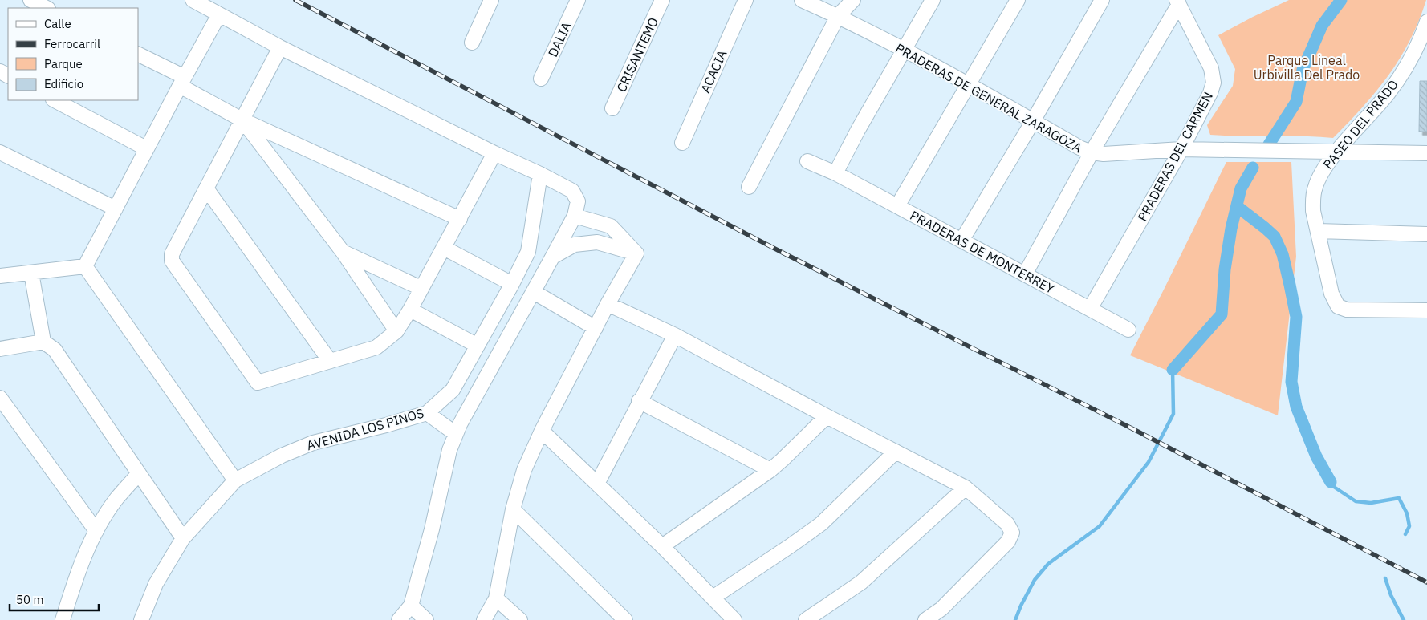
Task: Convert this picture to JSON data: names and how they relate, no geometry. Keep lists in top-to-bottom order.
{
  "streets": {
    "street": [
      "DALIA",
      "CRISANTEMO",
      "ACACIA",
      "PRADERAS DE GENERAL ZARAGOZA",
      "PASEO DEL PRADO",
      "PRADERAS DEL CARMEN",
      "PRADERAS DE MONTERREY",
      "AVENIDA LOS PINOS"
    ]
  },
  "crossings": [
    ["PRADERAS DE GENERAL ZARAGOZA", "PASEO DEL PRADO"],
    ["PRADERAS DE GENERAL ZARAGOZA", "PRADERAS DEL CARMEN"],
    ["PRADERAS DEL CARMEN", "PRADERAS DE MONTERREY"]
  ],
  "parks": ["Parque Lineal Urbivilla Del Prado"],
  "legend": [
    "Calle",
    "Ferrocarril",
    "Parque",
    "Edificio"
  ],
  "scale_bar": "50 m"
}
